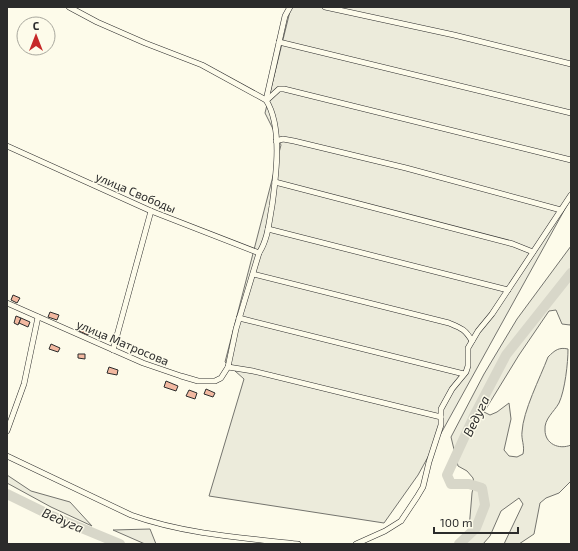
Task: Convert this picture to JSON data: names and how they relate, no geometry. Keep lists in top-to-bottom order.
{
  "streets": {
    "street": ["улица Свободы", "улица Матросова"]
  },
  "water": ["Ведуга"],
  "scale_bar": "100 m",
  "north": "top"
}
